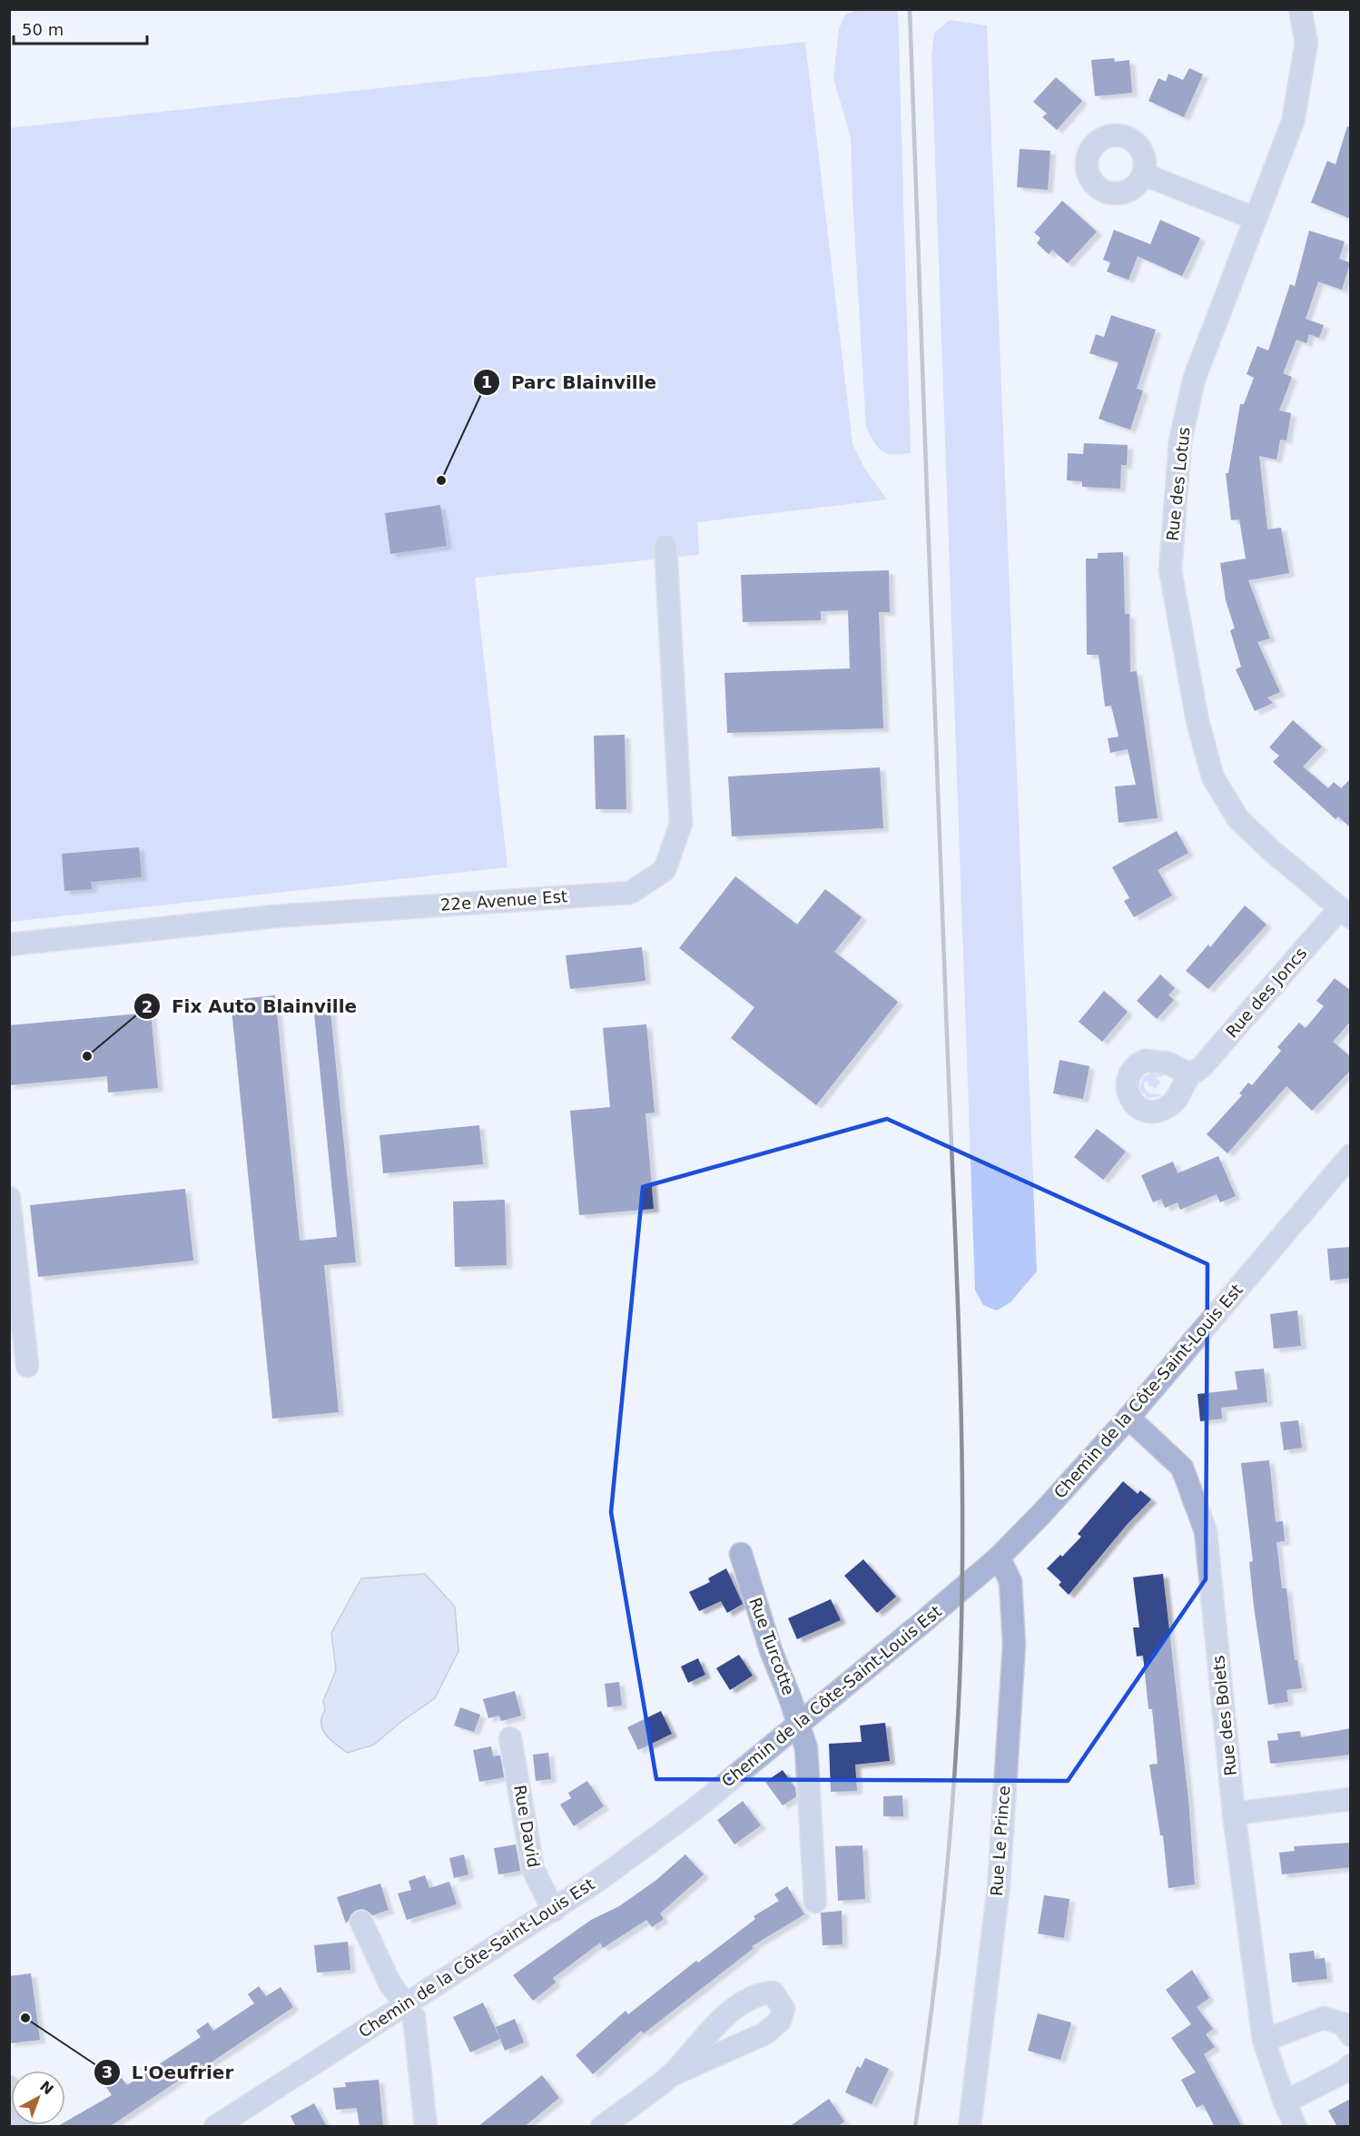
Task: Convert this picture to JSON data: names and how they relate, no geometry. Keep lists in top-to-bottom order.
{
  "streets": {
    "street": [
      "Rue des Lotus",
      "22e Avenue Est",
      "Rue des Joncs",
      "Chemin de la Côte-Saint-Louis Est",
      "Rue Turcotte",
      "Rue des Bolets",
      "Rue David",
      "Rue Le Prince"
    ]
  },
  "crossings": [
    ["Rue des Lotus", "Rue des Joncs"],
    ["Chemin de la Côte-Saint-Louis Est", "Rue Turcotte"],
    ["Chemin de la Côte-Saint-Louis Est", "Rue des Bolets"],
    ["Chemin de la Côte-Saint-Louis Est", "Rue David"],
    ["Chemin de la Côte-Saint-Louis Est", "Rue Le Prince"]
  ],
  "places": ["Parc Blainville", "Fix Auto Blainville", "L'Oeufrier"],
  "scale_bar": "50 m",
  "north": "top right"
}
